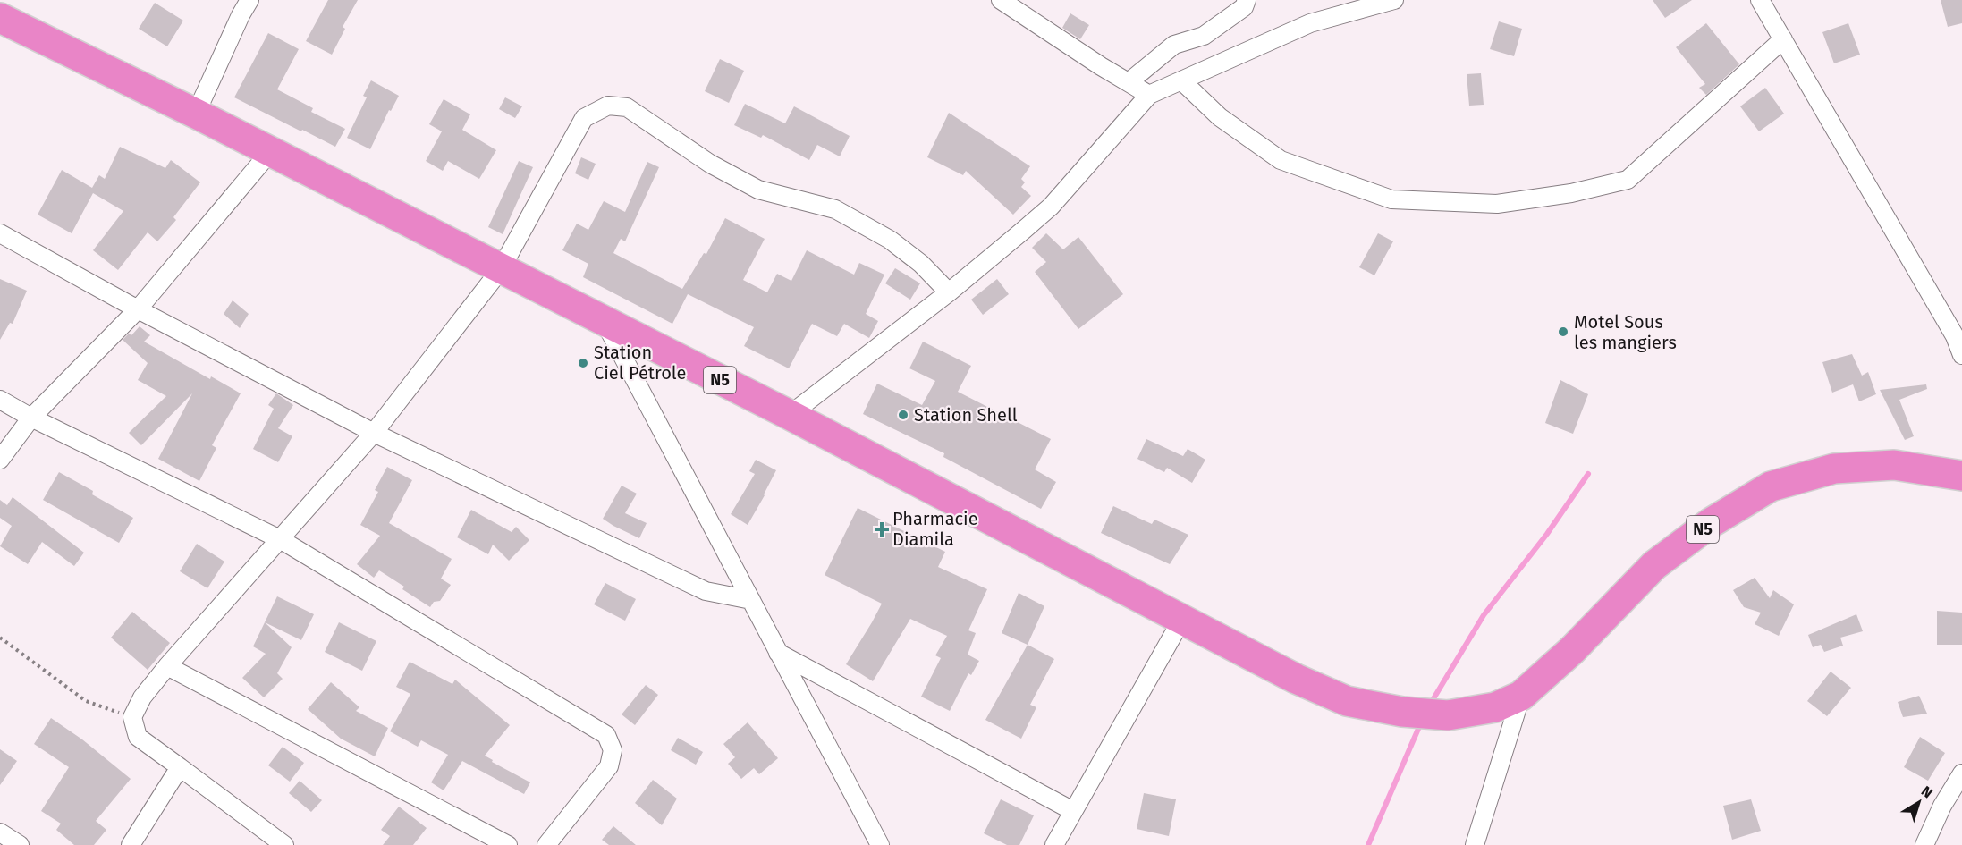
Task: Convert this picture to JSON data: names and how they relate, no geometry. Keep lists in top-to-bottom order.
{
  "streets": {
    "highway": ["N5"]
  },
  "places": {
    "other": ["Motel Sous les mangiers", "Station Ciel Pétrole", "Station Shell"],
    "health": ["Pharmacie Diamila"]
  },
  "north": "top right"
}
